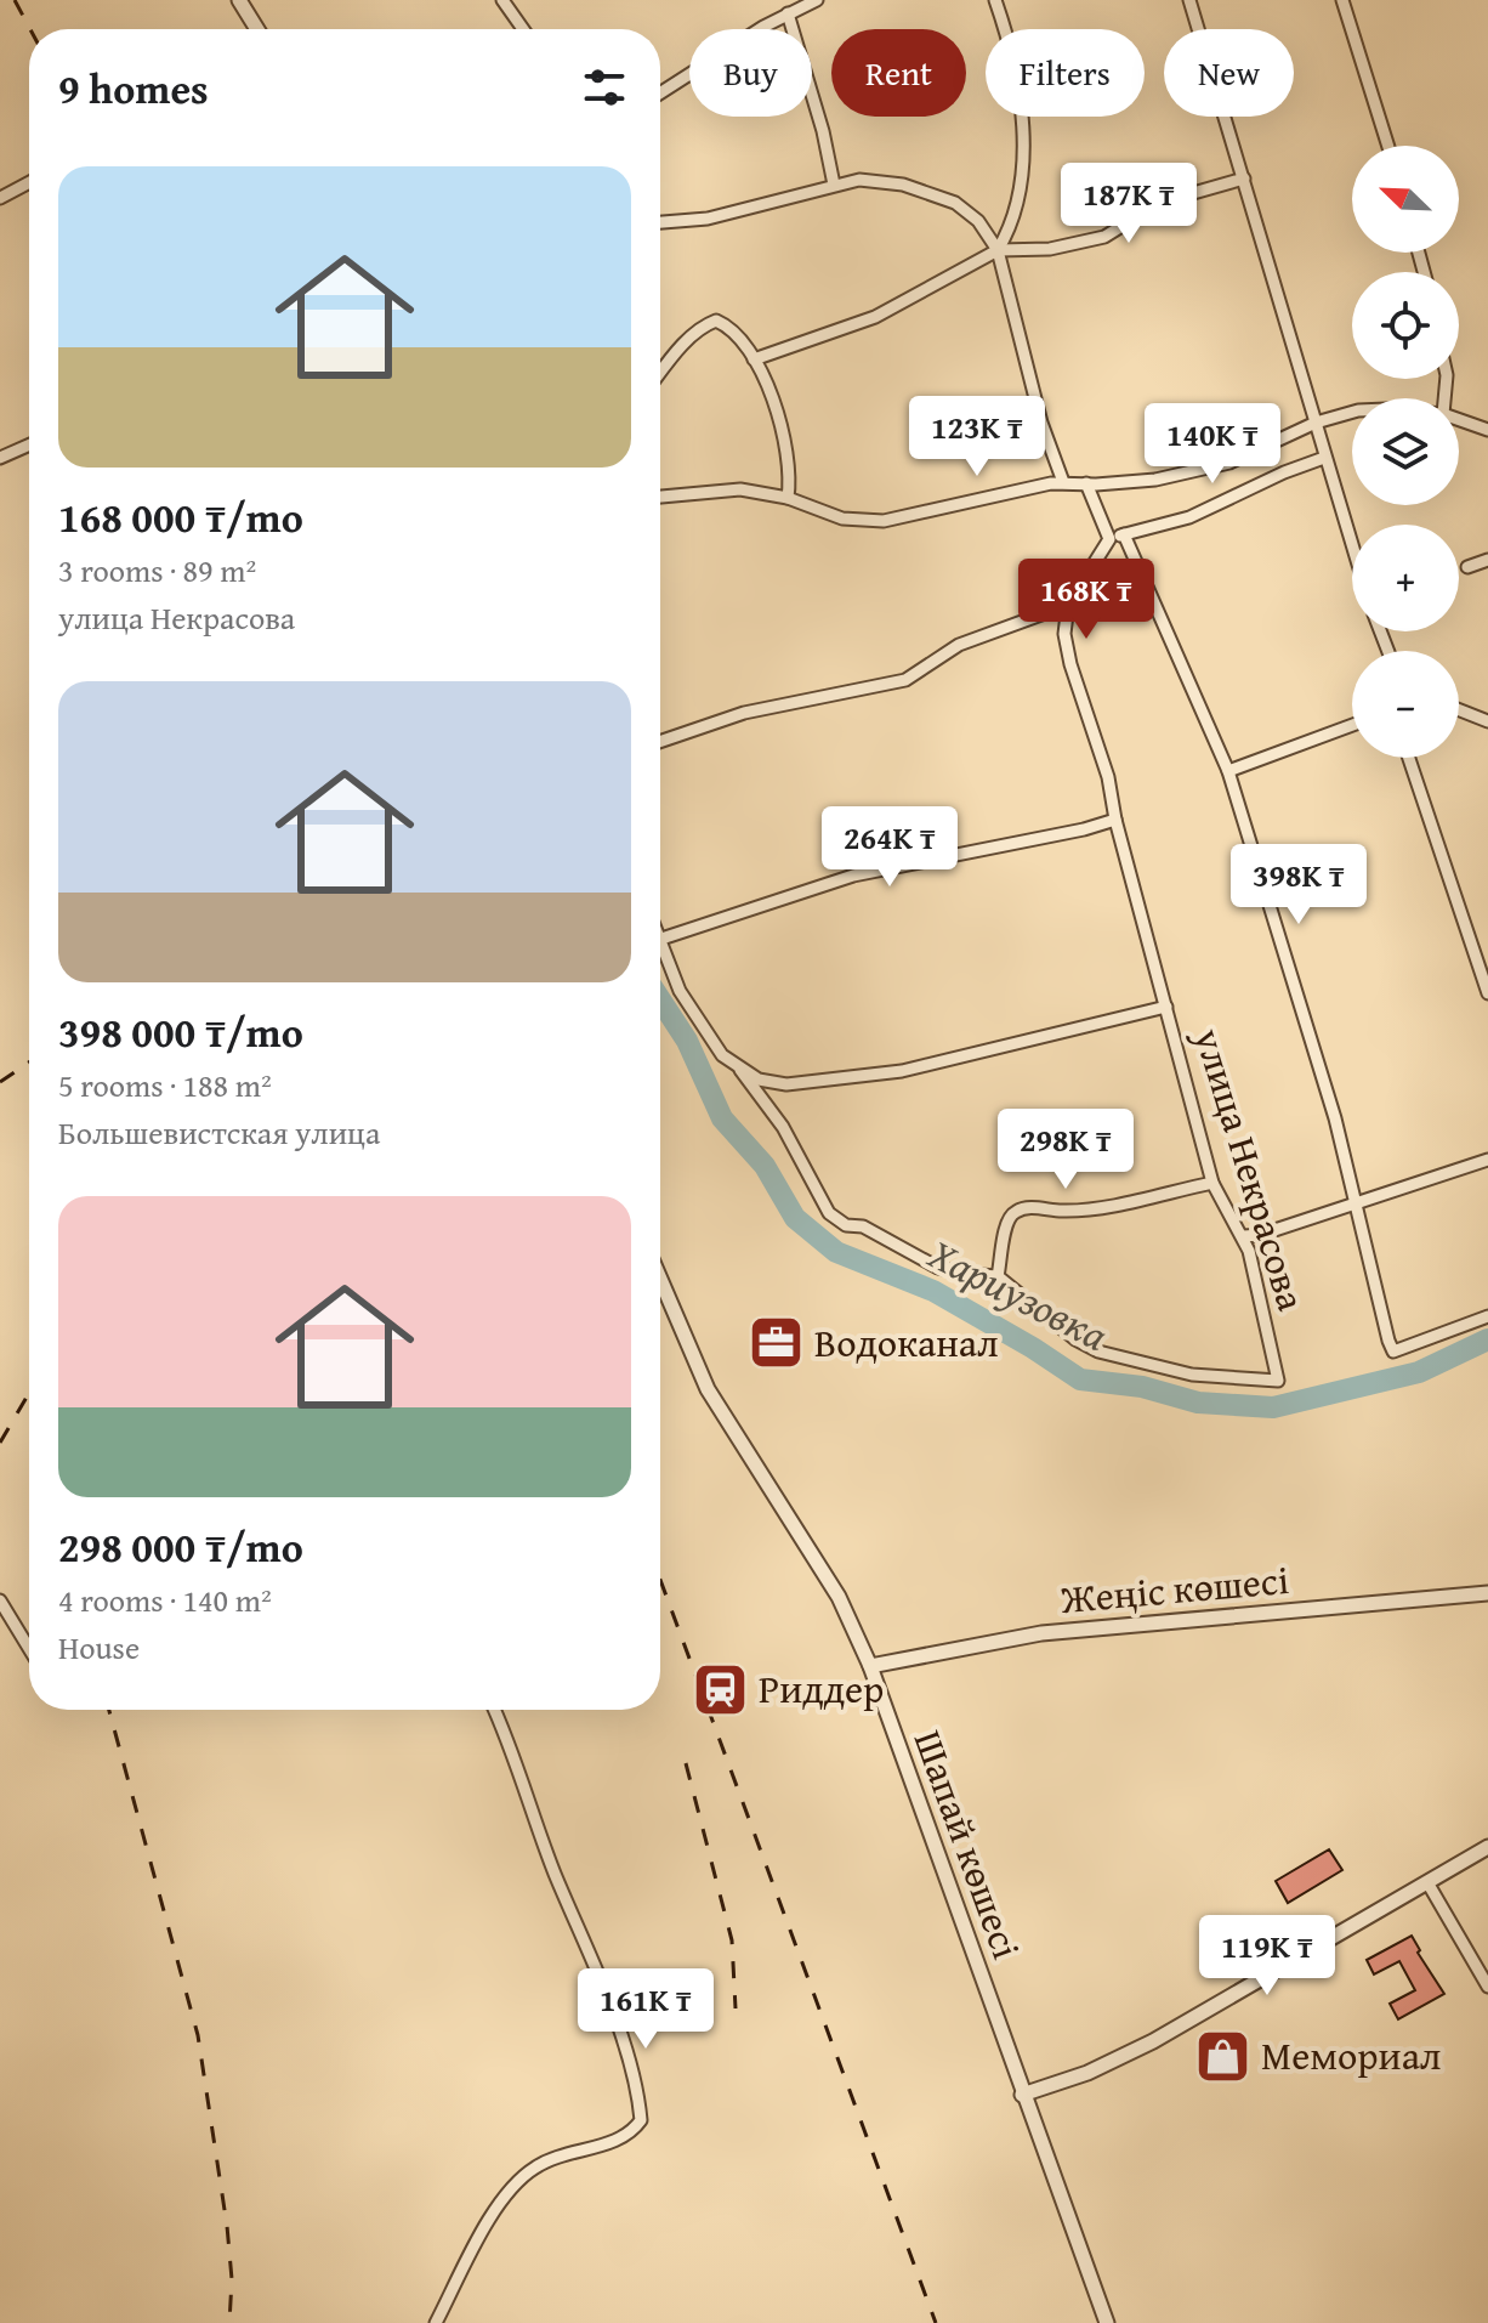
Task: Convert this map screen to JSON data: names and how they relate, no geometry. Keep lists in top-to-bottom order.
{
  "streets": {
    "street": ["улица Некрасова", "Жеңіс көшесі", "Шапай көшесі"]
  },
  "crossings": [
    ["Жеңіс көшесі", "Шапай көшесі"]
  ],
  "water": ["Хариузовка"],
  "places": {
    "office": ["Водоканал"],
    "station": ["Риддер"],
    "shop": ["Мемориал"]
  },
  "north": "top left",
  "page": {
    "chip": [
      "Buy",
      "Rent",
      "Filters",
      "New"
    ],
    "heading": "9 homes",
    "map_buttons": ["+", "−"],
    "list": [
      {
        "name": "168 000 ₸/mo",
        "note": "3 rooms · 89 m² · улица Некрасова"
      },
      {
        "name": "398 000 ₸/mo",
        "note": "5 rooms · 188 m² · Большевистская улица"
      },
      {
        "name": "298 000 ₸/mo",
        "note": "4 rooms · 140 m² · House"
      }
    ],
    "price": [
      "187K ₸",
      "123K ₸",
      "140K ₸",
      "168K ₸",
      "264K ₸",
      "398K ₸",
      "298K ₸",
      "119K ₸",
      "161K ₸"
    ]
  }
}
